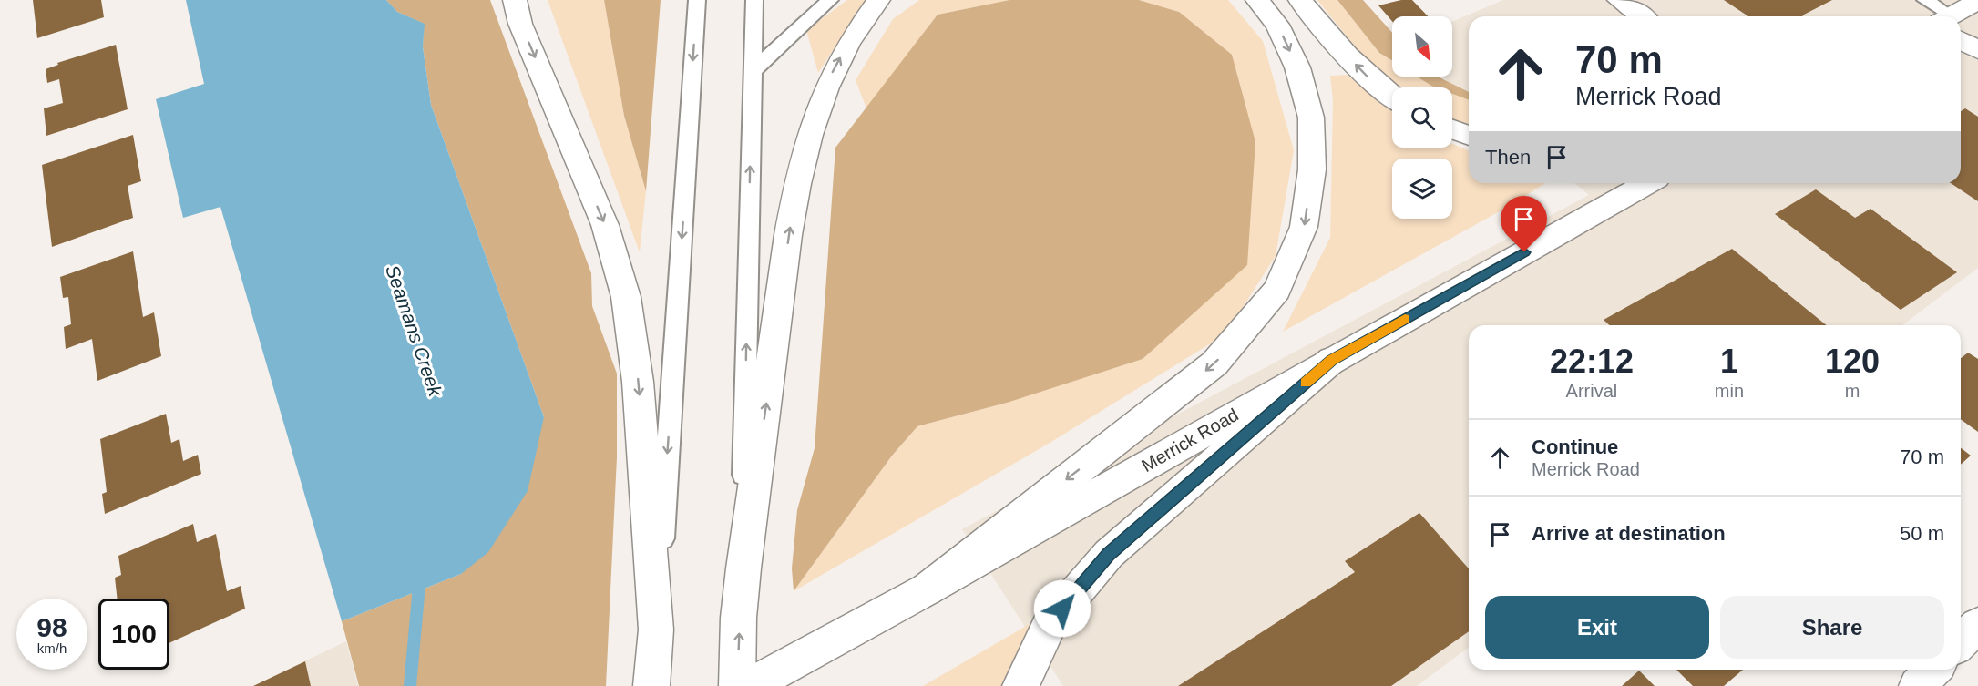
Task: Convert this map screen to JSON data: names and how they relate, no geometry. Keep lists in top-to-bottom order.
{
  "streets": {
    "main road": ["Merrick Road"]
  },
  "water": ["Seamans Creek"],
  "north": "bottom right",
  "page": {
    "turn": ["70 m", "Merrick Road"],
    "then": "Then",
    "eta": [
      "22:12",
      "Arrival",
      "1",
      "min",
      "120",
      "m"
    ],
    "list": [
      {
        "name": "Continue",
        "note": "Merrick Road",
        "value": "70 m"
      },
      {
        "name": "Arrive at destination",
        "value": "50 m"
      }
    ],
    "buttons": ["Exit", "Share"],
    "speed": "98 km/h",
    "limit": "100"
  }
}
